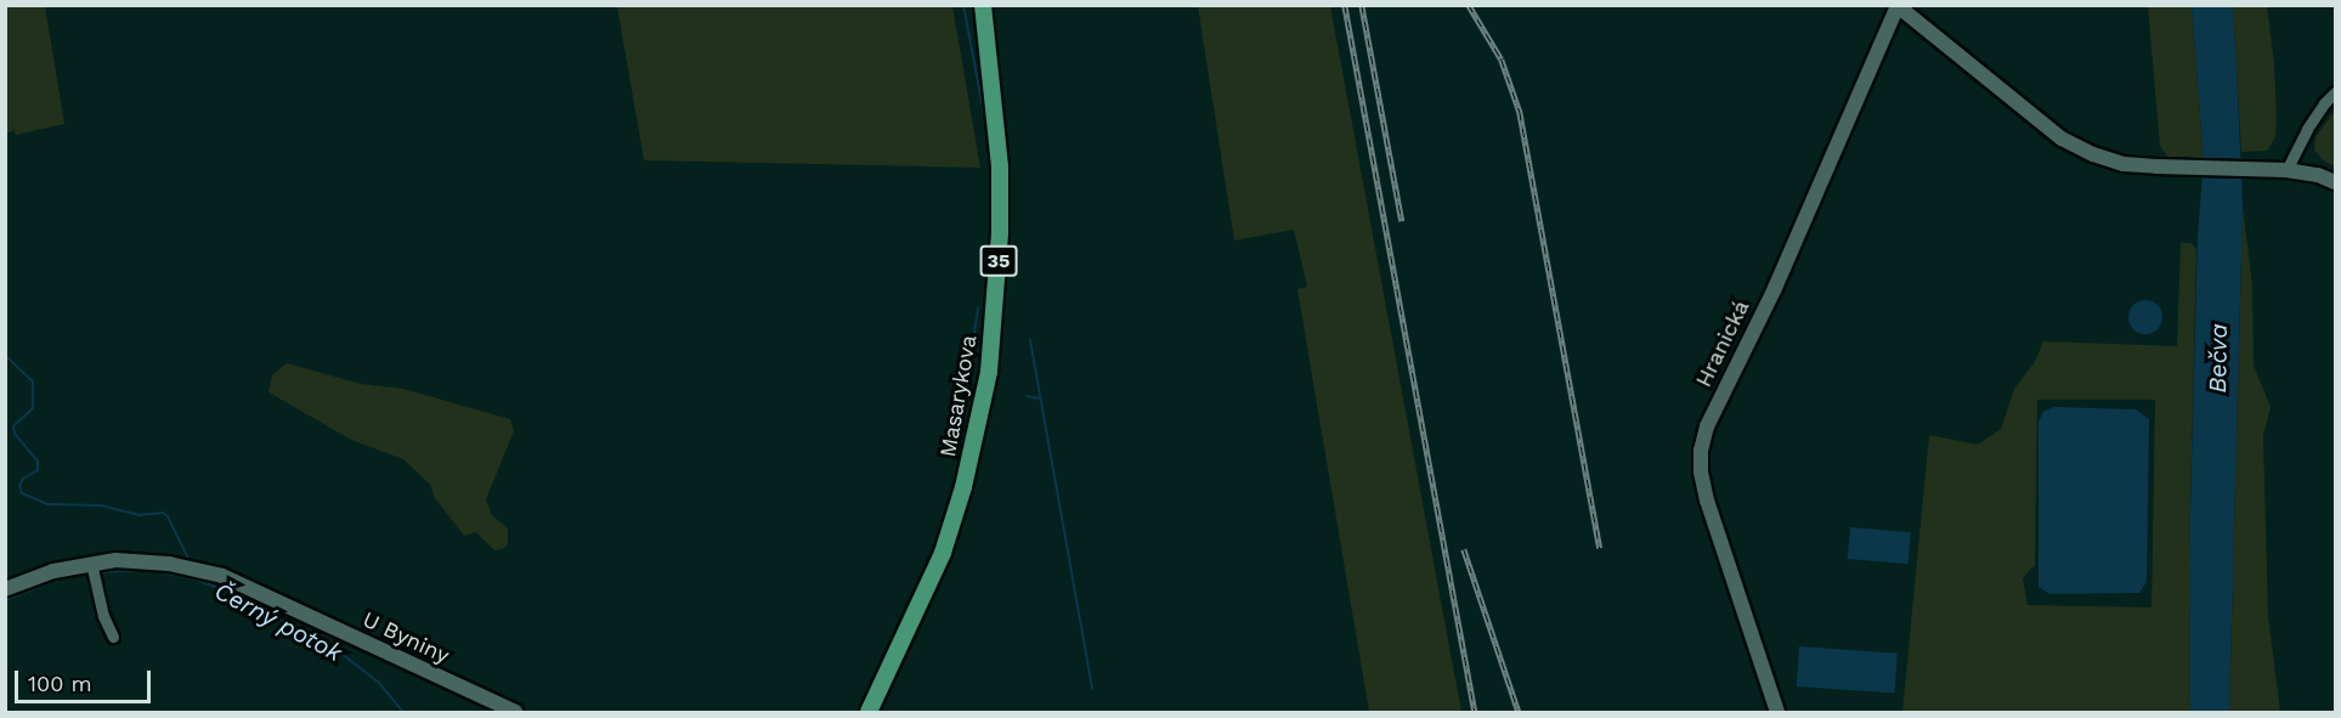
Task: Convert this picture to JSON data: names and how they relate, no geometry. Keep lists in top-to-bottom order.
{
  "streets": {
    "main road": ["35", "Masarykova"],
    "street": ["Hranická", "U Byniny"]
  },
  "water": ["Bečva", "Černý potok"],
  "scale_bar": "100 m"
}
